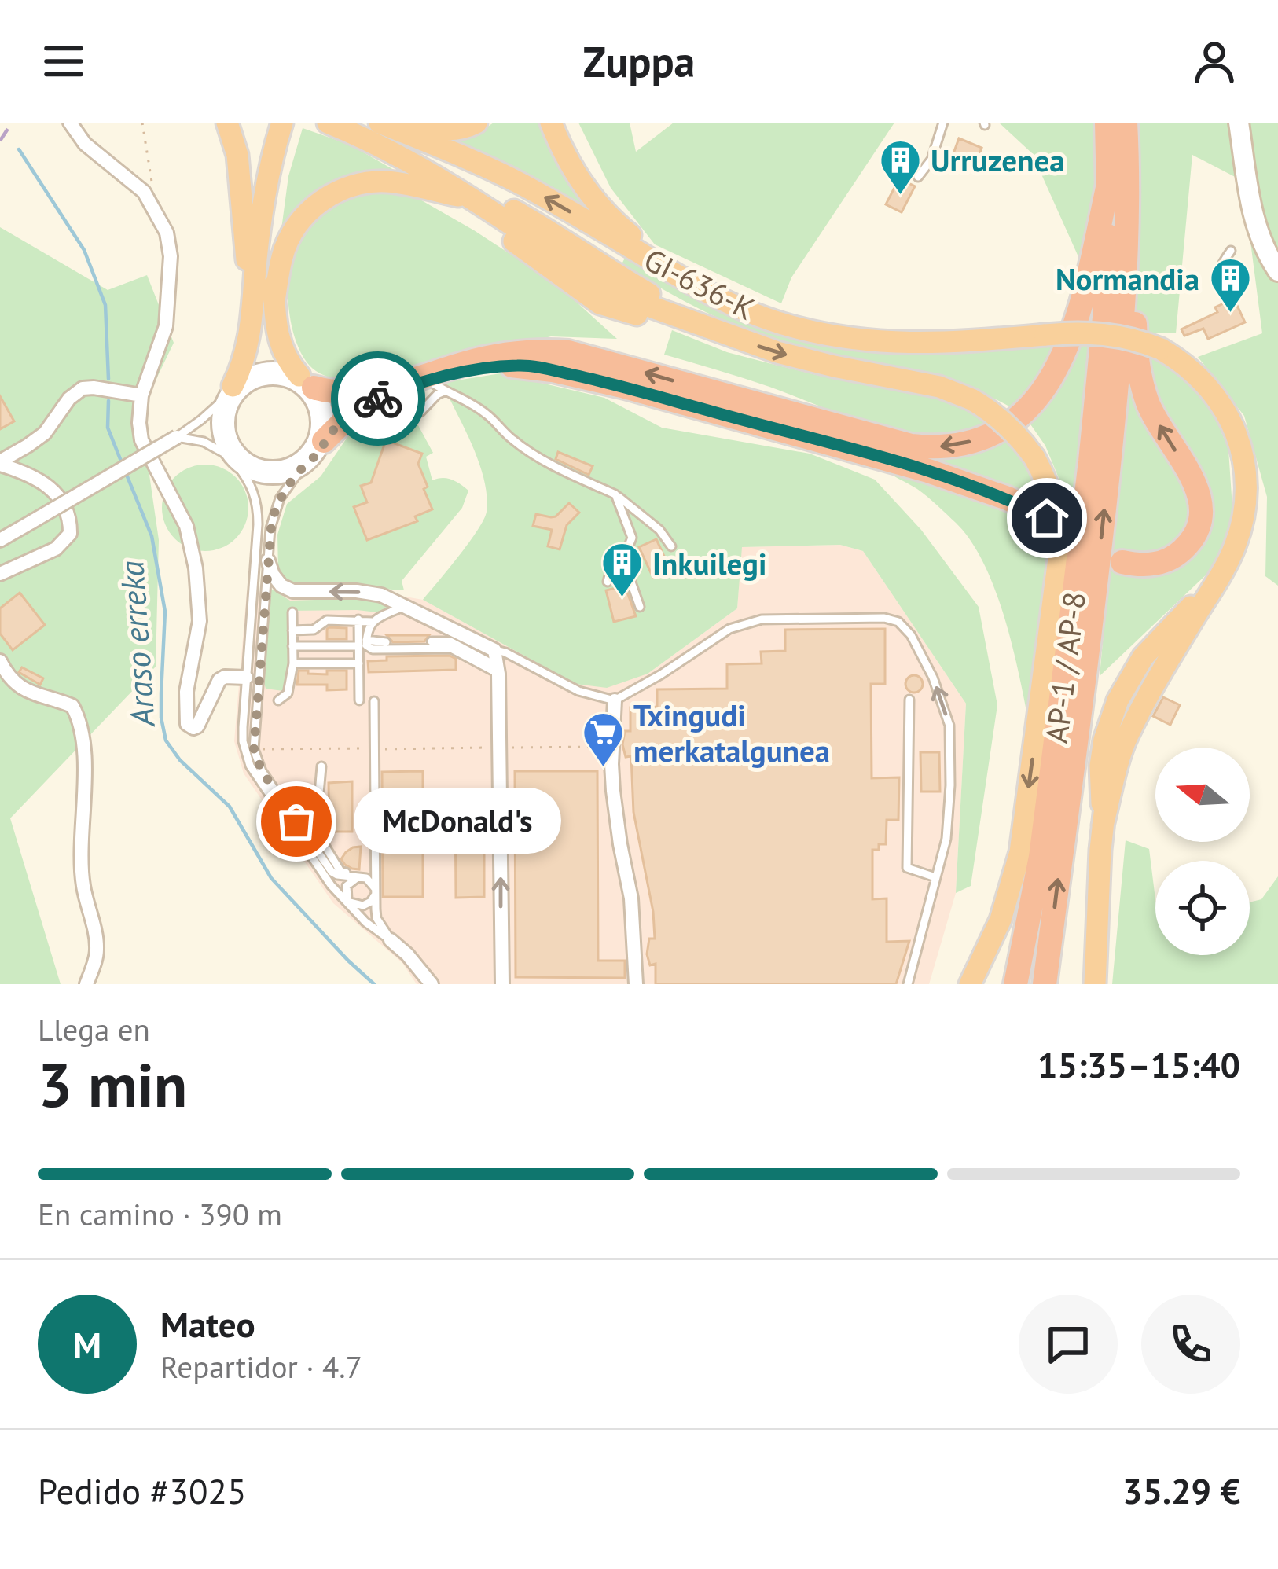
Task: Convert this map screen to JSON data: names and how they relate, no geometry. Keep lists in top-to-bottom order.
{
  "streets": {
    "highway": ["GI-636-K", "AP-1 / AP-8"]
  },
  "water": ["Araso erreka"],
  "places": {
    "building": ["Urruzenea", "Normandia", "Inkuilegi"],
    "supermarket": ["Txingudi merkatalgunea"],
    "other": ["McDonald's"]
  },
  "north": "left",
  "page": {
    "header": "Zuppa",
    "bubble": "McDonald's",
    "heading": ["3 min", "Llega en", "15:35–15:40"],
    "panel": [
      "Mateo",
      "Repartidor · 4.7",
      "Pedido #3025",
      "35.29 €"
    ],
    "bar": "En camino · 390 m",
    "round": "M"
  }
}
